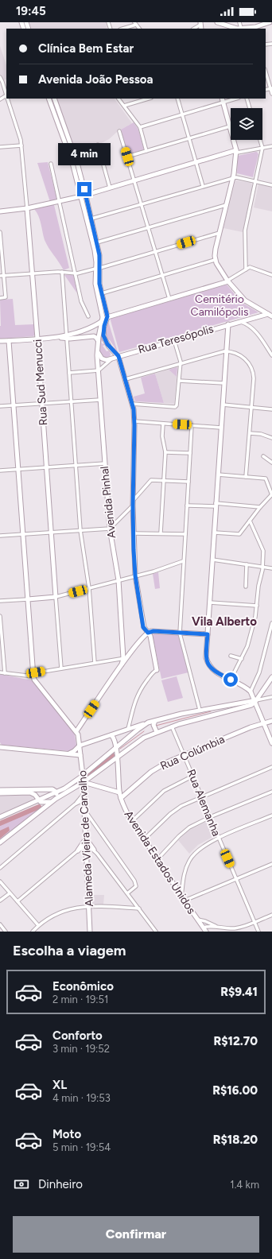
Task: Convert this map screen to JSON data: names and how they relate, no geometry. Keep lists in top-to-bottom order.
{
  "streets": {
    "main road": [
      "Rua Teresópolis",
      "Rua Sud Menucci",
      "Avenida Pinhal",
      "Rua Colúmbia",
      "Alameda Vieira de Carvalho",
      "Avenida Estados Unidos"
    ],
    "street": ["Rua Alemanha"]
  },
  "crossings": [
    ["Avenida Pinhal", "Alameda Vieira de Carvalho"],
    ["Rua Colúmbia", "Rua Alemanha"],
    ["Rua Colúmbia", "Avenida Estados Unidos"]
  ],
  "districts": ["Vila Alberto"],
  "parks": ["Cemitério Camilópolis"],
  "page": {
    "status": "19:45",
    "banner": ["Clínica Bem Estar", "Avenida João Pessoa"],
    "bubble": "4 min",
    "heading": "Escolha a viagem",
    "list": [
      {
        "name": "Econômico",
        "note": "2 min · 19:51",
        "value": "R$9.41"
      },
      {
        "name": "Conforto",
        "note": "3 min · 19:52",
        "value": "R$12.70"
      },
      {
        "name": "XL",
        "note": "4 min · 19:53",
        "value": "R$16.00"
      },
      {
        "name": "Moto",
        "note": "5 min · 19:54",
        "value": "R$18.20"
      }
    ],
    "pay": ["Dinheiro", "1.4 km"],
    "buttons": "Confirmar"
  }
}
